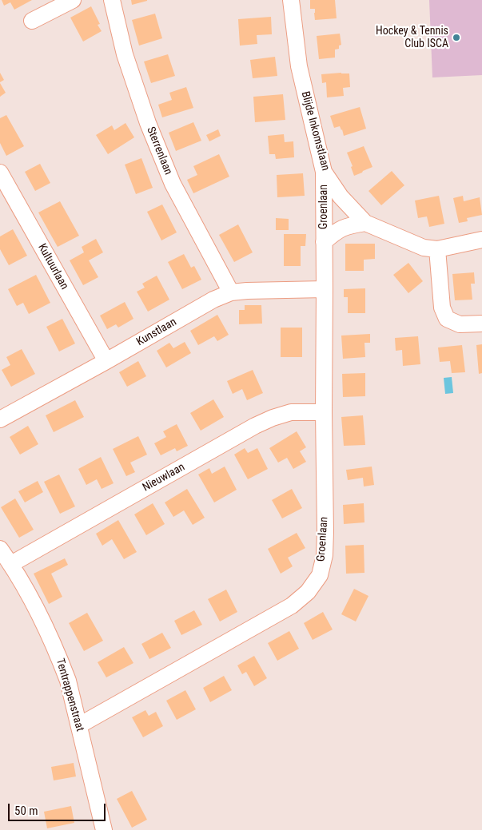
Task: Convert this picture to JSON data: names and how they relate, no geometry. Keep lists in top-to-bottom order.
{
  "streets": {
    "street": [
      "Blijde Inkomstlaan",
      "Sterrenlaan",
      "Groenlaan",
      "Kultuurlaan",
      "Kunstlaan",
      "Nieuwlaan",
      "Tentrappenstraat"
    ]
  },
  "crossings": [
    ["Blijde Inkomstlaan", "Groenlaan"],
    ["Sterrenlaan", "Kunstlaan"],
    ["Groenlaan", "Kunstlaan"],
    ["Groenlaan", "Nieuwlaan"],
    ["Groenlaan", "Tentrappenstraat"],
    ["Kultuurlaan", "Kunstlaan"],
    ["Nieuwlaan", "Tentrappenstraat"]
  ],
  "places": ["Hockey & Tennis Club ISCA"],
  "scale_bar": "50 m"
}
